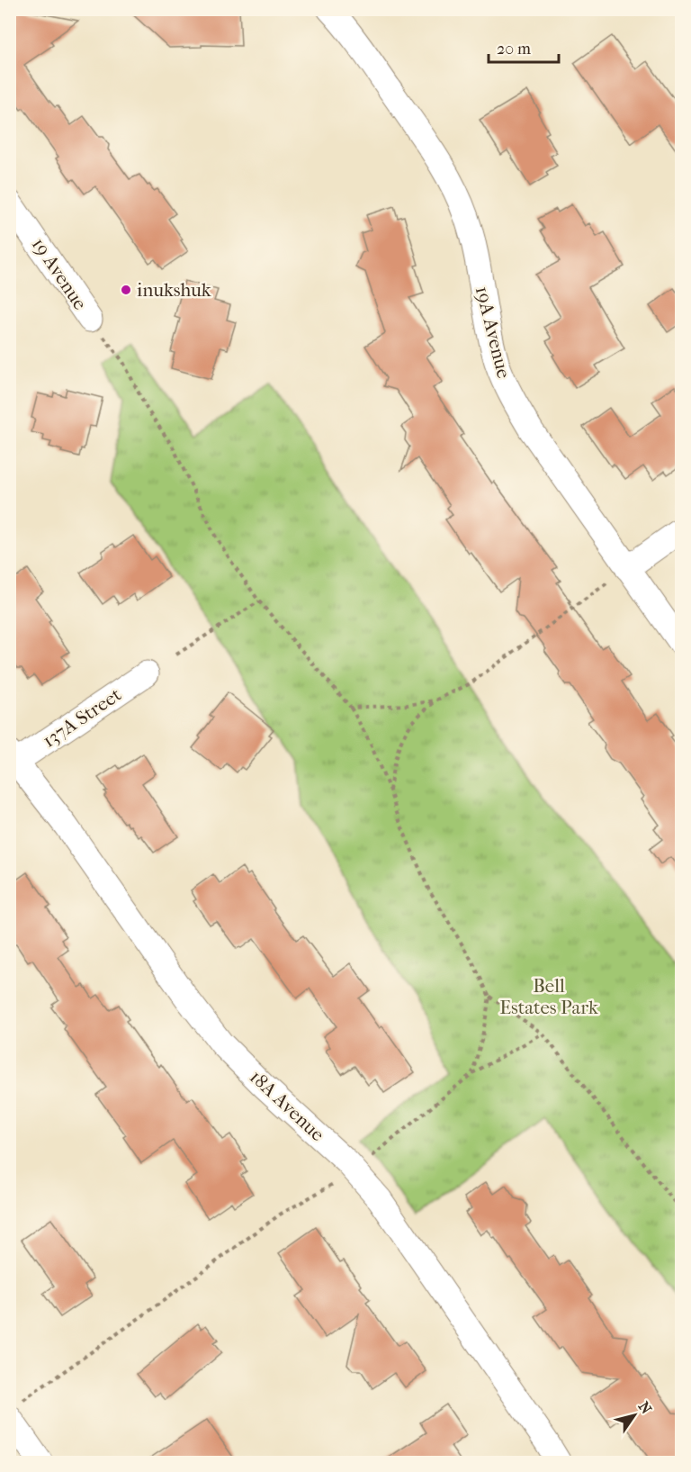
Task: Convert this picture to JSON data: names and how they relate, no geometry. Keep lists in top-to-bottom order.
{
  "streets": {
    "street": [
      "19 Avenue",
      "19A Avenue",
      "137A Street",
      "18A Avenue"
    ]
  },
  "crossings": [
    ["137A Street", "18A Avenue"]
  ],
  "parks": ["Bell Estates Park"],
  "places": ["inukshuk"],
  "scale_bar": "20 m",
  "north": "top right"
}
